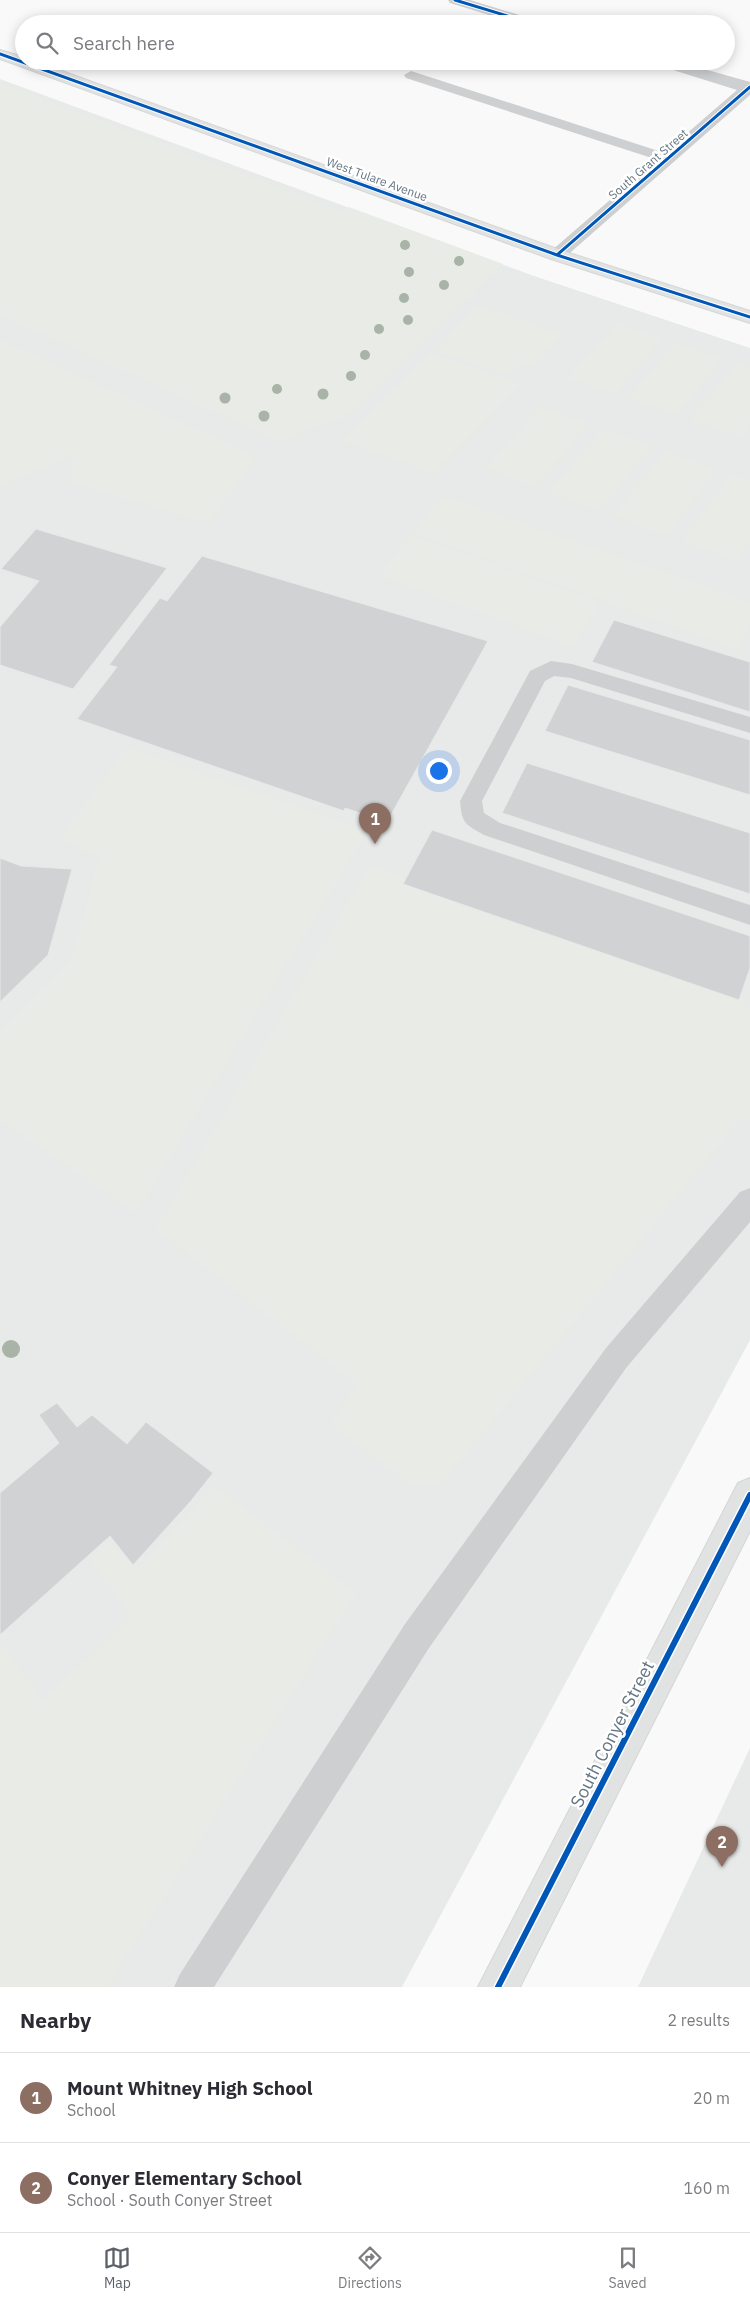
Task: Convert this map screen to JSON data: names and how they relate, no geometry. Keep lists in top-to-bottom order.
{
  "streets": {
    "street": ["South Grant Street", "West Tulare Avenue", "South Conyer Street"]
  },
  "crossings": [
    ["South Grant Street", "West Tulare Avenue"]
  ],
  "page": {
    "search": "Search here",
    "pins": ["1", "2"],
    "heading": ["Nearby", "2 results"],
    "list": [
      {
        "mark": "1",
        "name": "Mount Whitney High School",
        "note": "School",
        "value": "20 m"
      },
      {
        "mark": "2",
        "name": "Conyer Elementary School",
        "note": "School · South Conyer Street",
        "value": "160 m"
      }
    ],
    "nav": ["Map", "Directions", "Saved"]
  }
}
